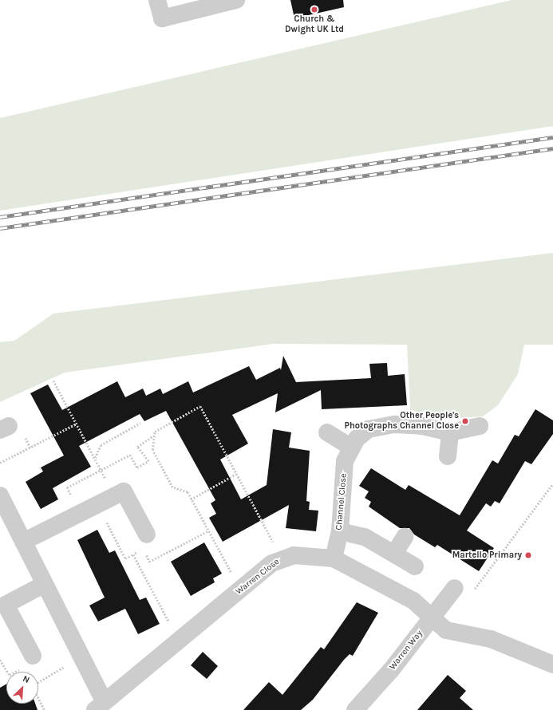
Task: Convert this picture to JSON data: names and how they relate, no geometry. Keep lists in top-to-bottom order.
{
  "streets": {
    "street": ["Channel Close", "Warren Close", "Warren Way"]
  },
  "crossings": [
    ["Channel Close", "Warren Close"],
    ["Warren Close", "Warren Way"]
  ],
  "places": ["Church & Dwight UK Ltd", "Other People's Photographs Channel Close", "Martello Primary"],
  "north": "top right"
}
